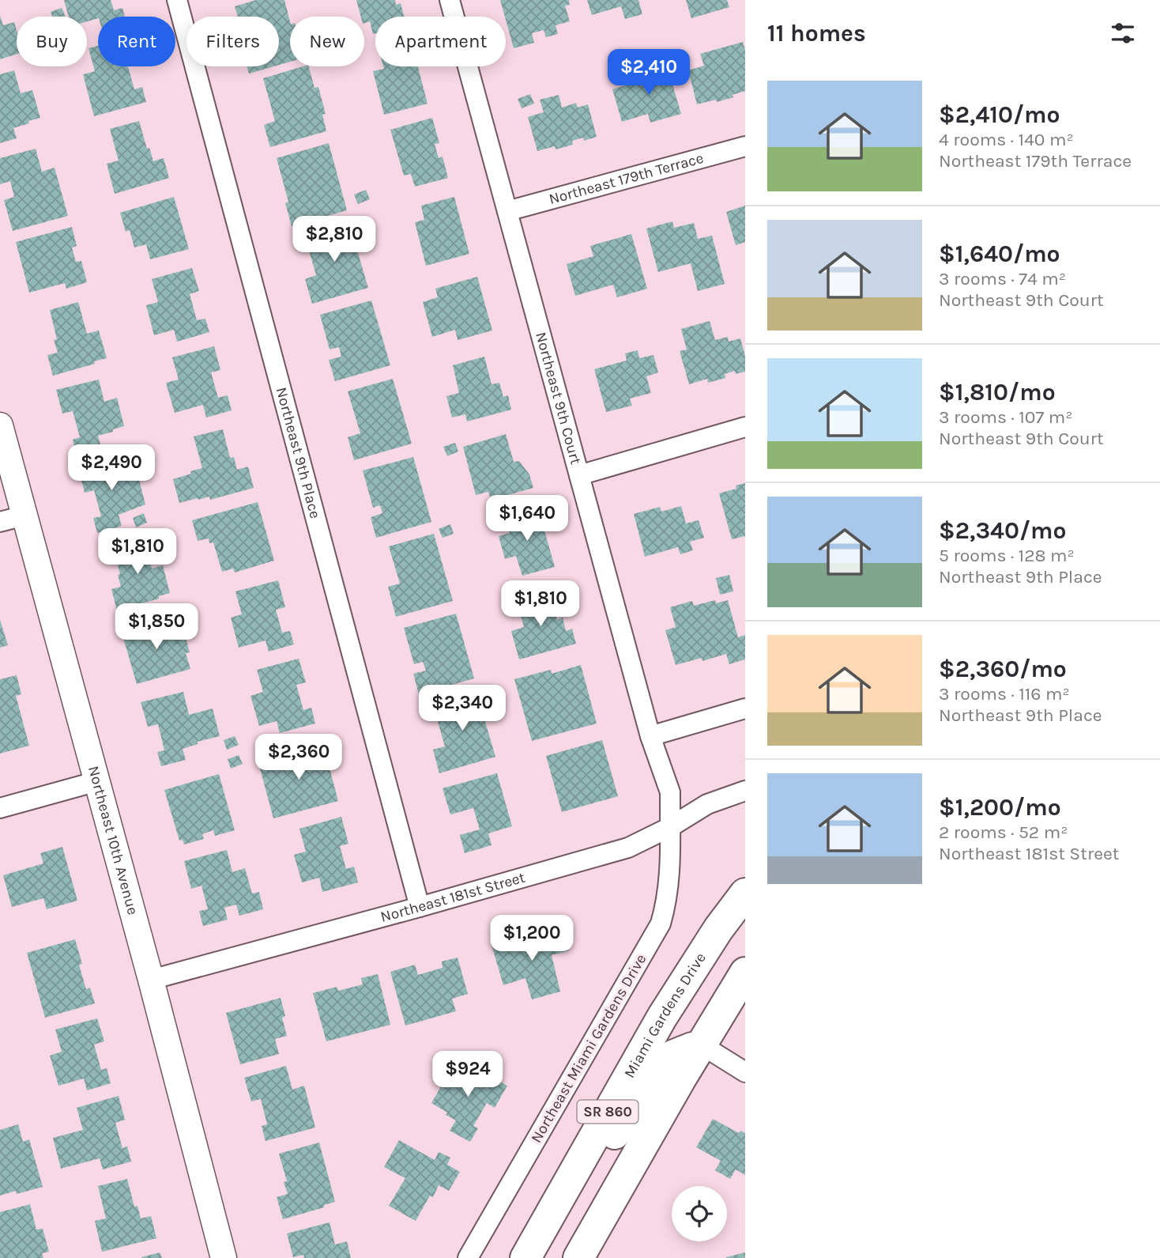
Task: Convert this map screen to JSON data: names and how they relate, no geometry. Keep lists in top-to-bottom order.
{
  "streets": {
    "main road": ["Miami Gardens Drive", "SR 860"],
    "street": [
      "Northeast 179th Terrace",
      "Northeast 9th Court",
      "Northeast 9th Place",
      "Northeast 10th Avenue",
      "Northeast 181st Street",
      "Northeast Miami Gardens Drive"
    ]
  },
  "crossings": [
    ["Northeast 179th Terrace", "Northeast 9th Court"],
    ["Northeast 9th Court", "Northeast 181st Street"],
    ["Northeast 9th Court", "Northeast Miami Gardens Drive"],
    ["Northeast 9th Place", "Northeast 181st Street"],
    ["Northeast 10th Avenue", "Northeast 181st Street"],
    ["Northeast 181st Street", "Northeast Miami Gardens Drive"]
  ],
  "page": {
    "heading": "11 homes",
    "chip": [
      "Buy",
      "Rent",
      "Filters",
      "New",
      "Apartment"
    ],
    "price": [
      "$2,410",
      "$2,810",
      "$2,490",
      "$1,640",
      "$1,810",
      "$1,810",
      "$1,850",
      "$2,340",
      "$2,360",
      "$1,200",
      "$924"
    ],
    "list": [
      {
        "name": "$2,410/mo",
        "note": "4 rooms · 140 m² · Northeast 179th Terrace"
      },
      {
        "name": "$1,640/mo",
        "note": "3 rooms · 74 m² · Northeast 9th Court"
      },
      {
        "name": "$1,810/mo",
        "note": "3 rooms · 107 m² · Northeast 9th Court"
      },
      {
        "name": "$2,340/mo",
        "note": "5 rooms · 128 m² · Northeast 9th Place"
      },
      {
        "name": "$2,360/mo",
        "note": "3 rooms · 116 m² · Northeast 9th Place"
      },
      {
        "name": "$1,200/mo",
        "note": "2 rooms · 52 m² · Northeast 181st Street"
      }
    ]
  }
}
